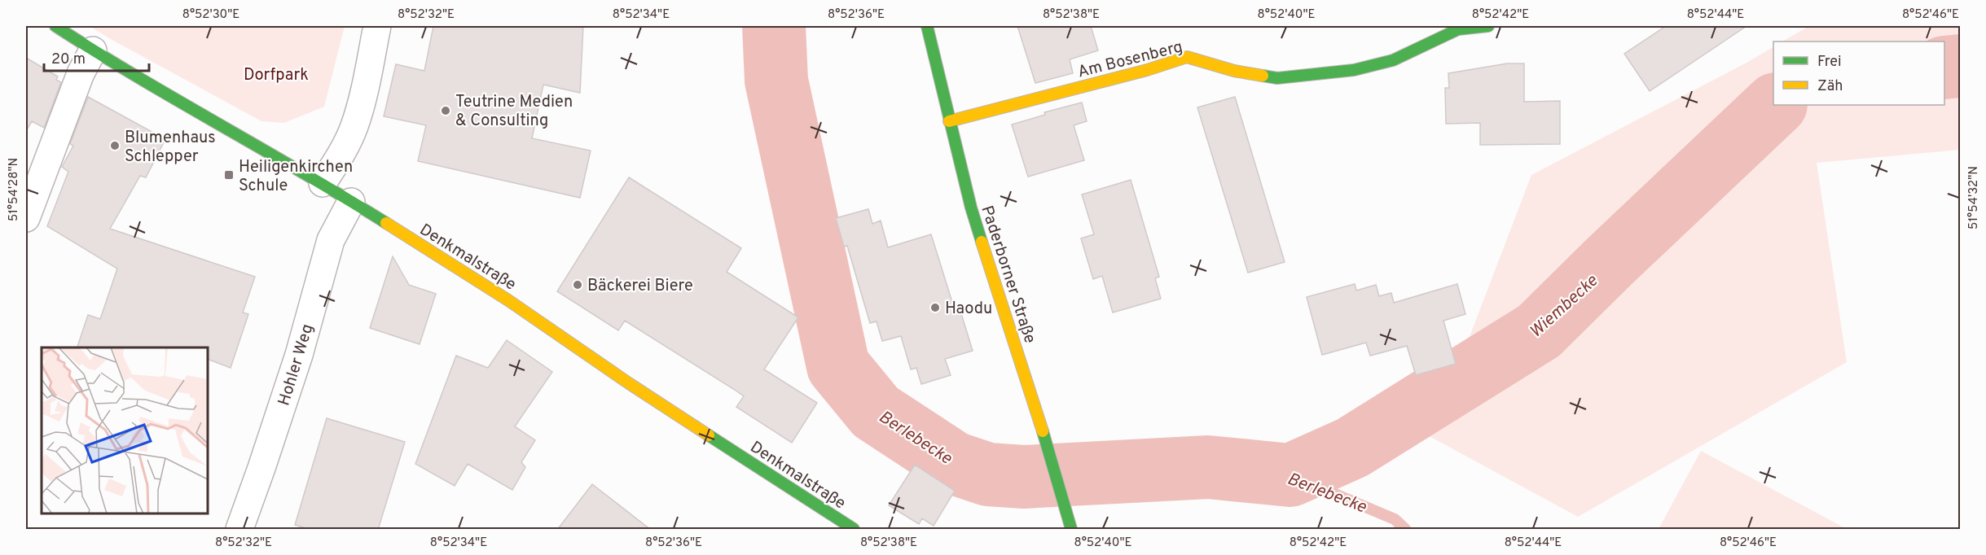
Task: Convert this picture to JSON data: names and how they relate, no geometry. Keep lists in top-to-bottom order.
{
  "streets": {
    "main road": ["Am Bosenberg", "Denkmalstraße", "Paderborner Straße"],
    "street": ["Hohler Weg"]
  },
  "crossings": [
    ["Am Bosenberg", "Paderborner Straße"],
    ["Denkmalstraße", "Hohler Weg"]
  ],
  "water": ["Wiembecke", "Berlebecke"],
  "parks": ["Dorfpark"],
  "places": {
    "other": [
      "Teutrine Medien & Consulting",
      "Blumenhaus Schlepper",
      "Bäckerei Biere",
      "Haodu"
    ],
    "transit": ["Heiligenkirchen Schule"]
  },
  "legend": ["Frei", "Zäh"],
  "scale_bar": "20 m",
  "coordinates": [
    "8°52'30\"E",
    "8°52'32\"E",
    "8°52'34\"E",
    "8°52'36\"E",
    "8°52'38\"E",
    "8°52'40\"E",
    "8°52'42\"E",
    "8°52'44\"E",
    "8°52'46\"E",
    "51°54'28\"N",
    "51°54'32\"N"
  ]
}
